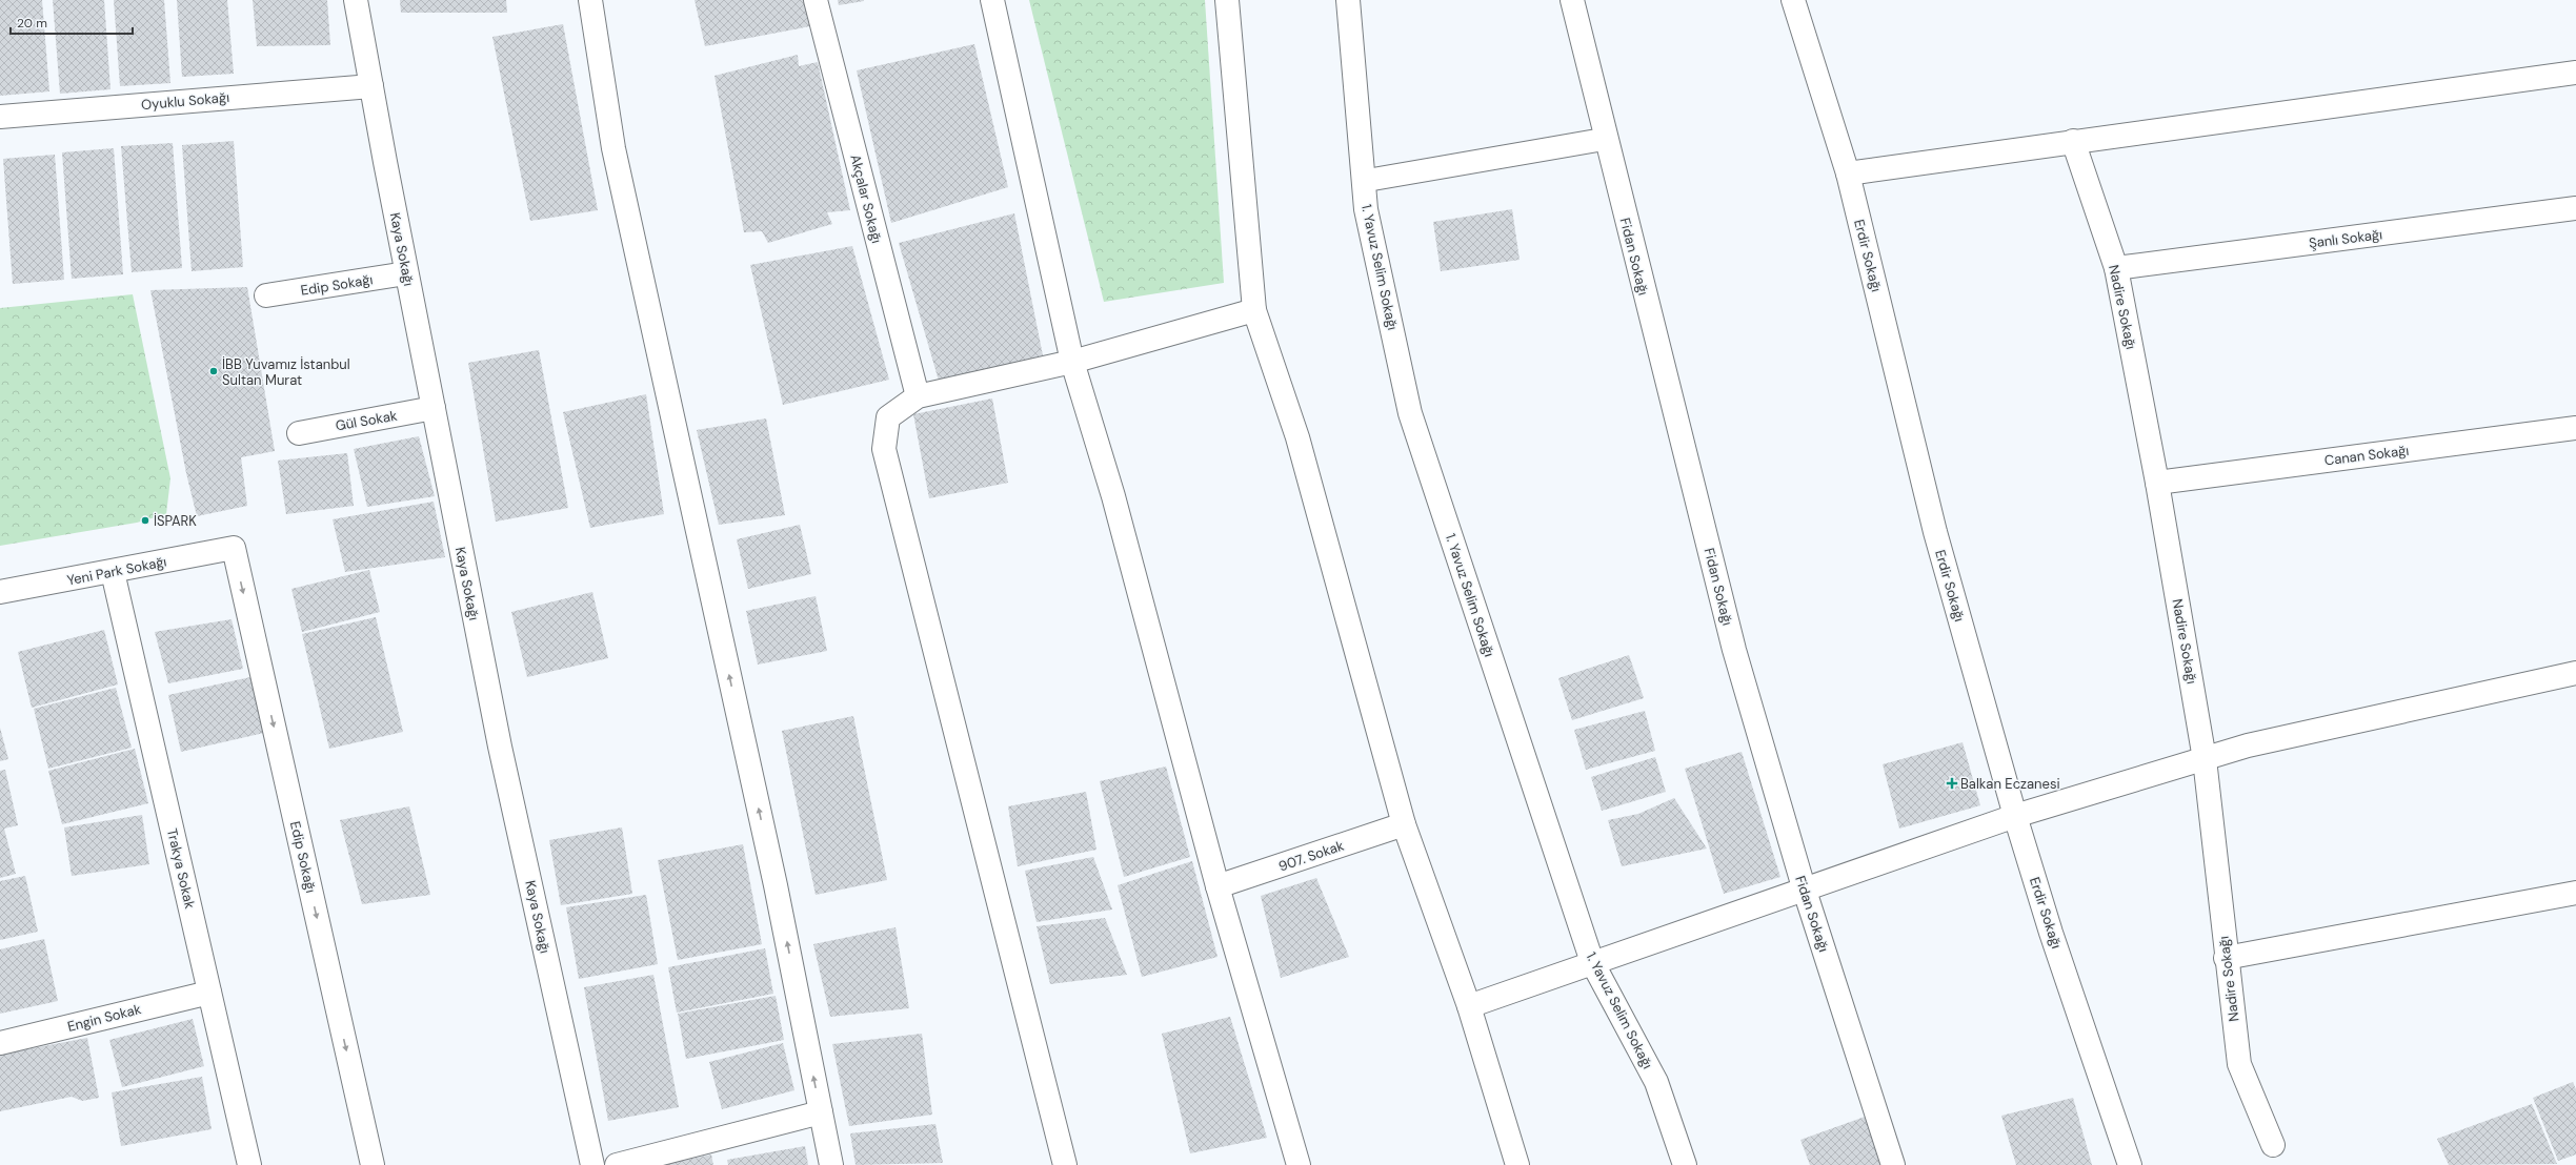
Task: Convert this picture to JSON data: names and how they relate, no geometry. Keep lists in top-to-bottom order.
{
  "streets": {
    "street": [
      "Oyuklu Sokağı",
      "Akçalar Sokağı",
      "Şanlı Sokağı",
      "Kaya Sokağı",
      "Erdir Sokağı",
      "Fidan Sokağı",
      "1. Yavuz Selim Sokağı",
      "Edip Sokağı",
      "Nadire Sokağı",
      "Gül Sokak",
      "Canan Sokağı",
      "Yeni Park Sokağı",
      "907. Sokak",
      "Trakya Sokak",
      "Engin Sokak"
    ]
  },
  "crossings": [
    ["Oyuklu Sokağı", "Kaya Sokağı"],
    ["Şanlı Sokağı", "Nadire Sokağı"],
    ["Kaya Sokağı", "Edip Sokağı"],
    ["Kaya Sokağı", "Gül Sokak"],
    ["Edip Sokağı", "Yeni Park Sokağı"],
    ["Nadire Sokağı", "Canan Sokağı"],
    ["Yeni Park Sokağı", "Trakya Sokak"],
    ["Trakya Sokak", "Engin Sokak"]
  ],
  "one_way": ["Edip Sokağı"],
  "places": {
    "other": ["İBB Yuvamız İstanbul Sultan Murat", "İSPARK"],
    "health": ["Balkan Eczanesi"]
  },
  "scale_bar": "20 m"
}
